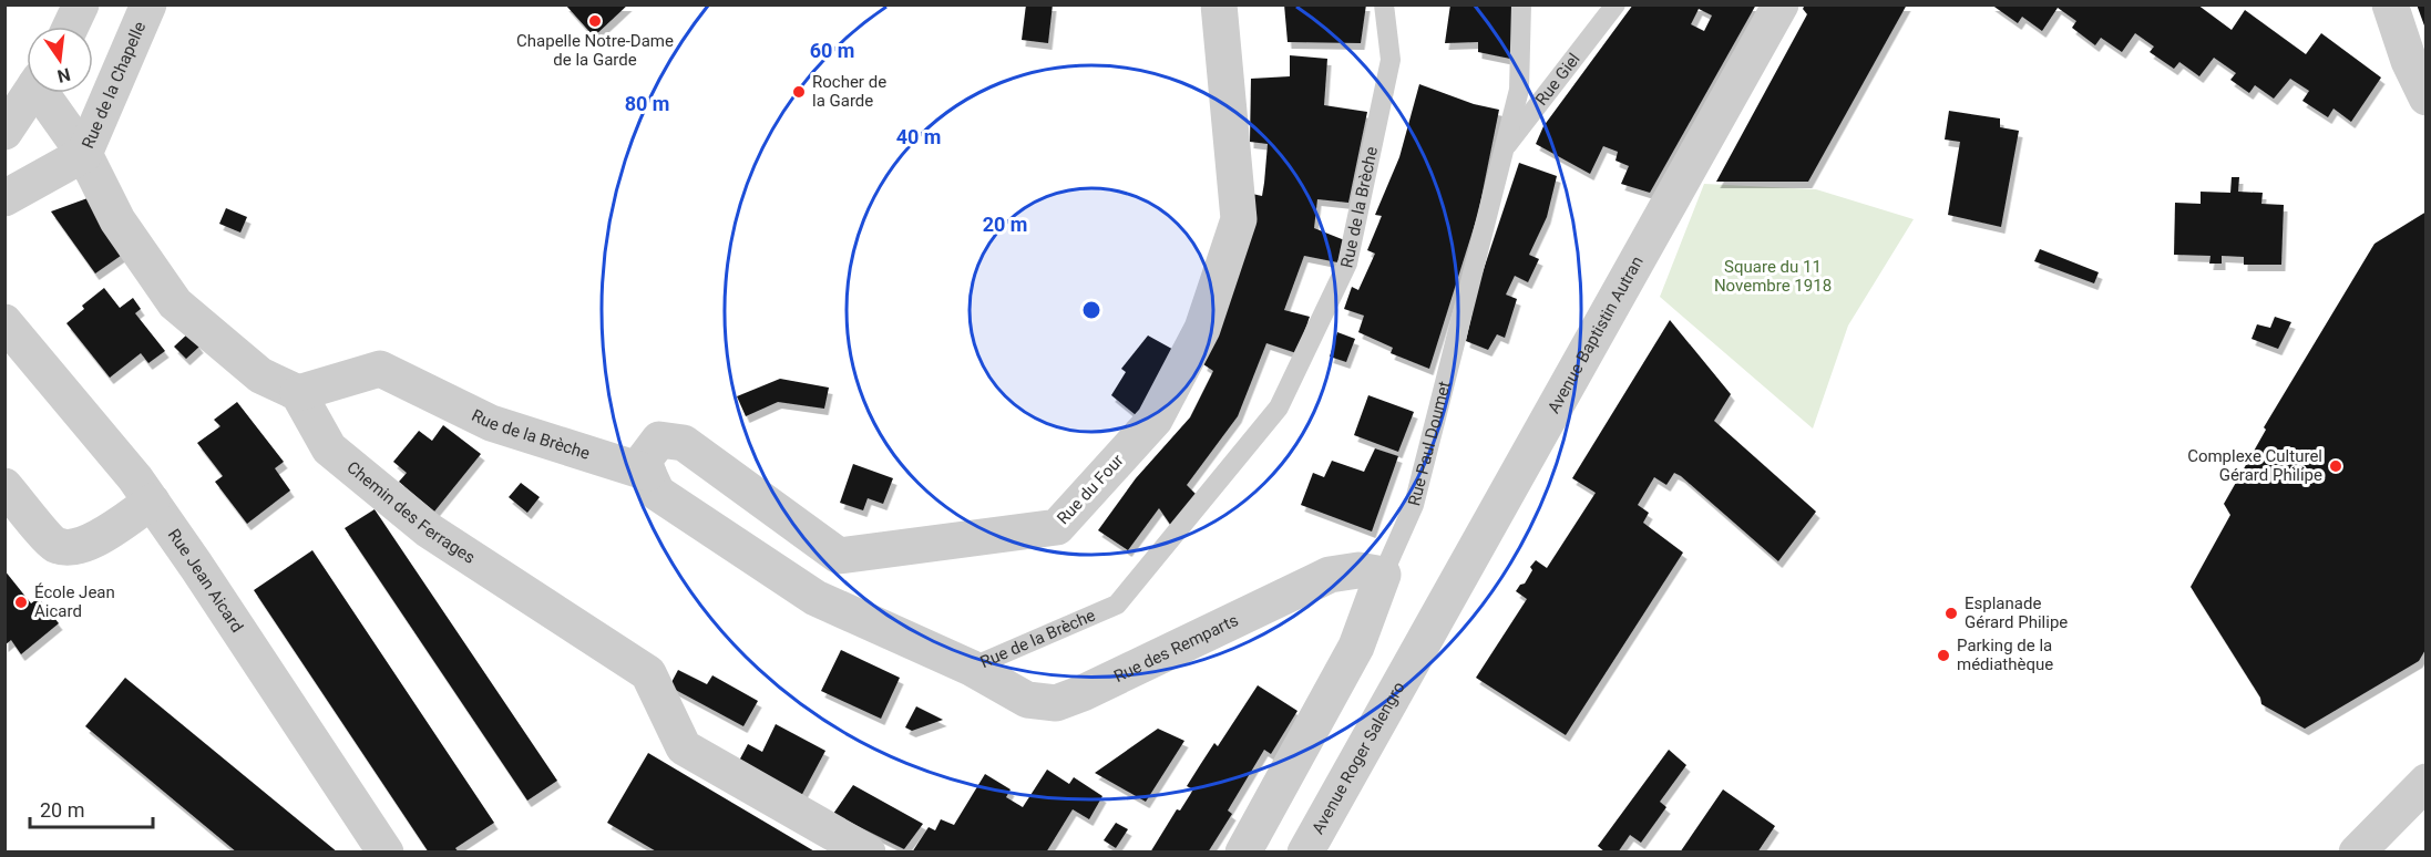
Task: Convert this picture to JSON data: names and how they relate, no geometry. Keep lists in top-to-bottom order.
{
  "streets": {
    "street": [
      "Rue de la Chapelle",
      "Rue de la Brèche",
      "Avenue Baptistin Autran",
      "Rue Paul Doumet",
      "Rue du Four",
      "Chemin des Ferrages",
      "Rue Jean Aicard",
      "Rue des Remparts",
      "Avenue Roger Salengro"
    ],
    "lane": ["Rue Giel"]
  },
  "crossings": [
    ["Rue Giel", "Rue Paul Doumet"],
    ["Rue de la Brèche", "Rue du Four"],
    ["Rue de la Brèche", "Chemin des Ferrages"],
    ["Rue de la Brèche", "Rue des Remparts"],
    ["Avenue Baptistin Autran", "Avenue Roger Salengro"],
    ["Rue Paul Doumet", "Rue des Remparts"]
  ],
  "parks": ["Square du 11 Novembre 1918"],
  "places": [
    "Chapelle Notre-Dame de la Garde",
    "Rocher de la Garde",
    "Complexe Culturel Gérard Philipe",
    "École Jean Aicard",
    "Esplanade Gérard Philipe",
    "Parking de la médiathèque"
  ],
  "scale_bar": "20 m",
  "north": "bottom",
  "rings": [
    "60 m",
    "80 m",
    "40 m",
    "20 m"
  ]
}
